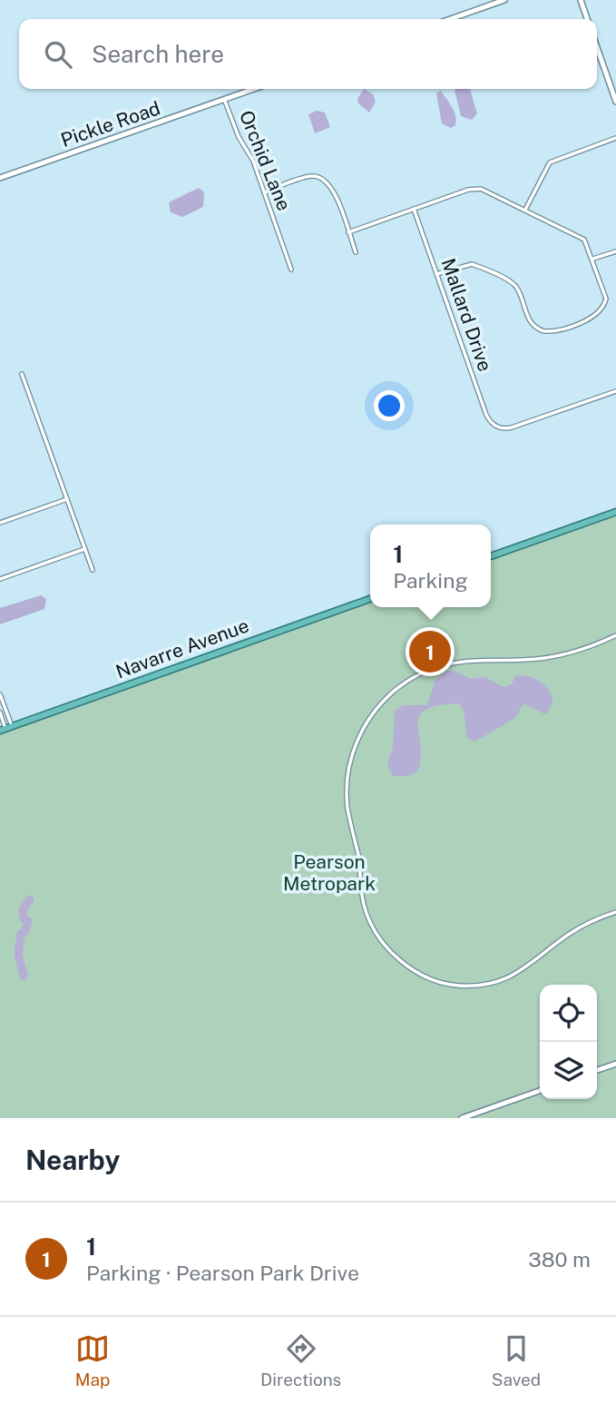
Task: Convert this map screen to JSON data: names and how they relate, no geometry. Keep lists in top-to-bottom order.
{
  "streets": {
    "highway": ["Navarre Avenue"],
    "street": ["Pickle Road", "Orchid Lane", "Mallard Drive"]
  },
  "crossings": [
    ["Pickle Road", "Orchid Lane"]
  ],
  "parks": ["Pearson Metropark"],
  "page": {
    "search": "Search here",
    "popup": ["1", "Parking"],
    "pins": "1",
    "heading": "Nearby",
    "list": [
      {
        "mark": "1",
        "name": "1",
        "note": "Parking · Pearson Park Drive",
        "value": "380 m"
      }
    ],
    "nav": ["Map", "Directions", "Saved"]
  }
}
